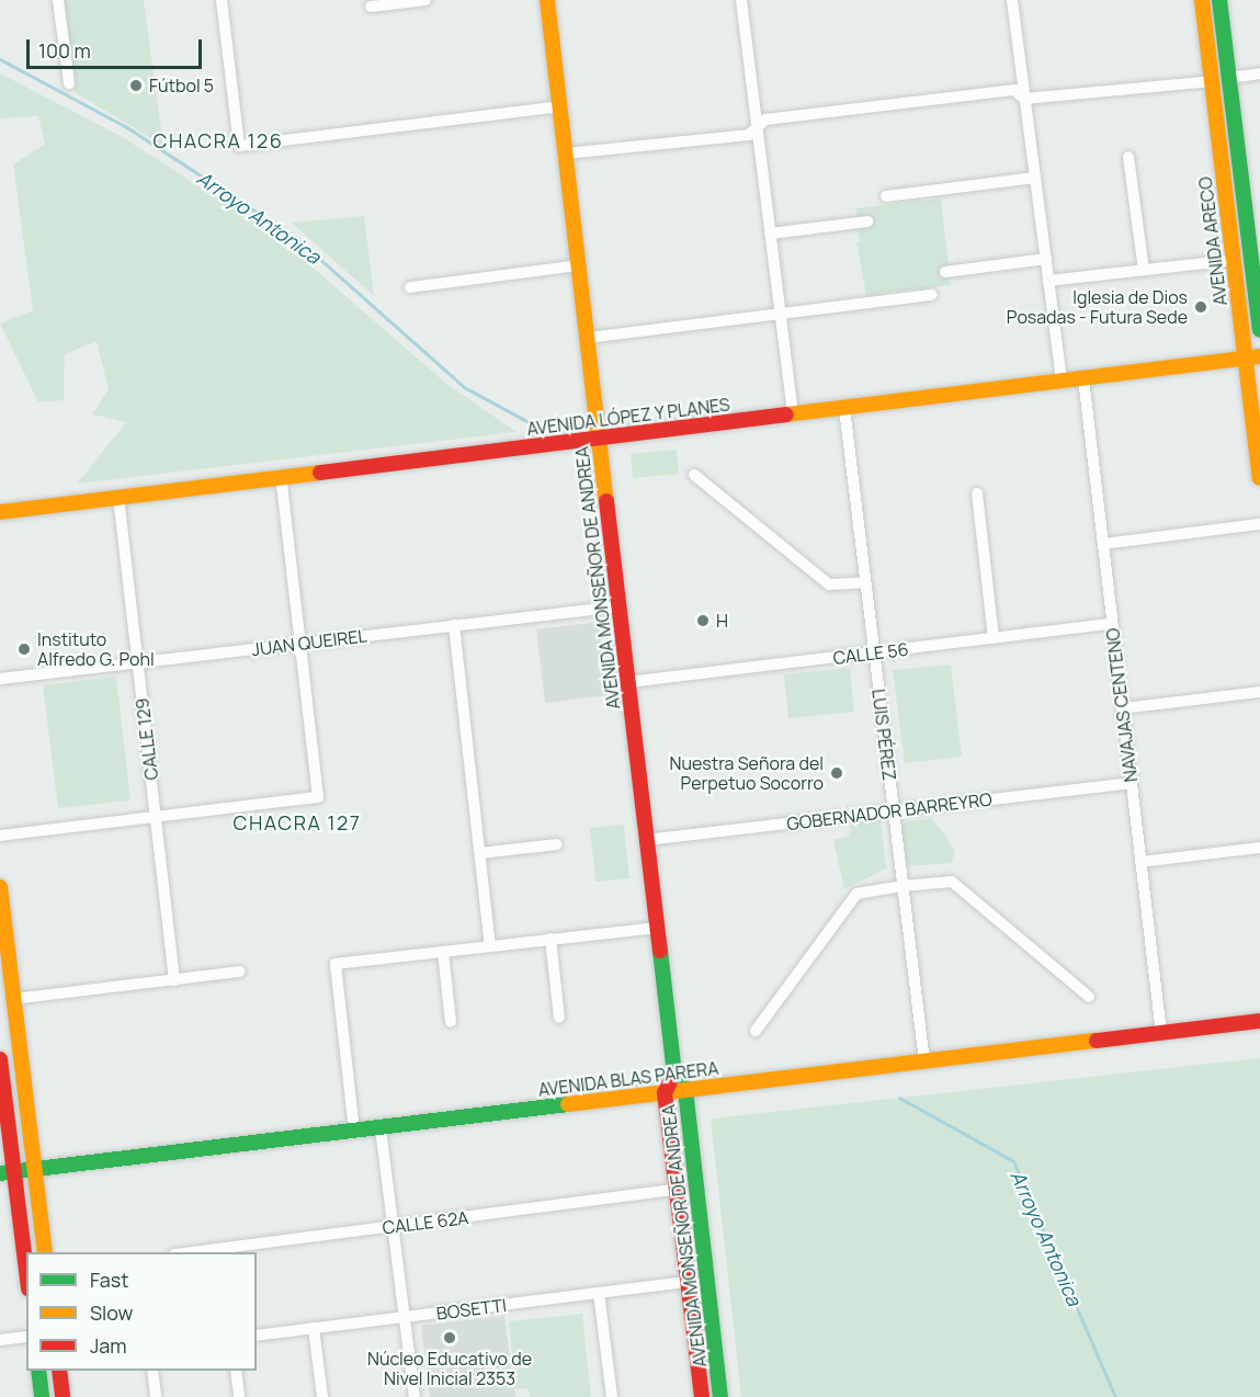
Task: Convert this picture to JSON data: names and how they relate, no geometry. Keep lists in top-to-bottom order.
{
  "streets": {
    "main road": [
      "AVENIDA ARECO",
      "AVENIDA LÓPEZ Y PLANES",
      "AVENIDA MONSEÑOR DE ANDREA",
      "AVENIDA BLAS PARERA"
    ],
    "street": [
      "JUAN QUEIREL",
      "CALLE 56",
      "NAVAJAS CENTENO",
      "LUIS PÉREZ",
      "CALLE 129",
      "GOBERNADOR BARREYRO",
      "CALLE 62A",
      "BOSETTI"
    ]
  },
  "crossings": [
    ["AVENIDA ARECO", "AVENIDA LÓPEZ Y PLANES"],
    ["AVENIDA LÓPEZ Y PLANES", "AVENIDA MONSEÑOR DE ANDREA"],
    ["AVENIDA LÓPEZ Y PLANES", "NAVAJAS CENTENO"],
    ["AVENIDA LÓPEZ Y PLANES", "LUIS PÉREZ"],
    ["AVENIDA LÓPEZ Y PLANES", "CALLE 129"],
    ["AVENIDA MONSEÑOR DE ANDREA", "JUAN QUEIREL"],
    ["AVENIDA MONSEÑOR DE ANDREA", "CALLE 56"],
    ["AVENIDA MONSEÑOR DE ANDREA", "GOBERNADOR BARREYRO"],
    ["AVENIDA MONSEÑOR DE ANDREA", "AVENIDA BLAS PARERA"],
    ["AVENIDA MONSEÑOR DE ANDREA", "CALLE 62A"],
    ["AVENIDA MONSEÑOR DE ANDREA", "BOSETTI"],
    ["JUAN QUEIREL", "CALLE 129"],
    ["CALLE 56", "NAVAJAS CENTENO"],
    ["CALLE 56", "LUIS PÉREZ"],
    ["NAVAJAS CENTENO", "GOBERNADOR BARREYRO"],
    ["NAVAJAS CENTENO", "AVENIDA BLAS PARERA"],
    ["LUIS PÉREZ", "GOBERNADOR BARREYRO"],
    ["LUIS PÉREZ", "AVENIDA BLAS PARERA"]
  ],
  "districts": ["CHACRA 126", "CHACRA 127"],
  "water": ["Arroyo Antonica"],
  "places": [
    "Fútbol 5",
    "Iglesia de Dios Posadas - Futura Sede",
    "H",
    "Instituto Alfredo G. Pohl",
    "Nuestra Señora del Perpetuo Socorro",
    "Núcleo Educativo de Nivel Inicial 2353"
  ],
  "legend": ["Fast", "Slow", "Jam"],
  "scale_bar": "100 m"
}
